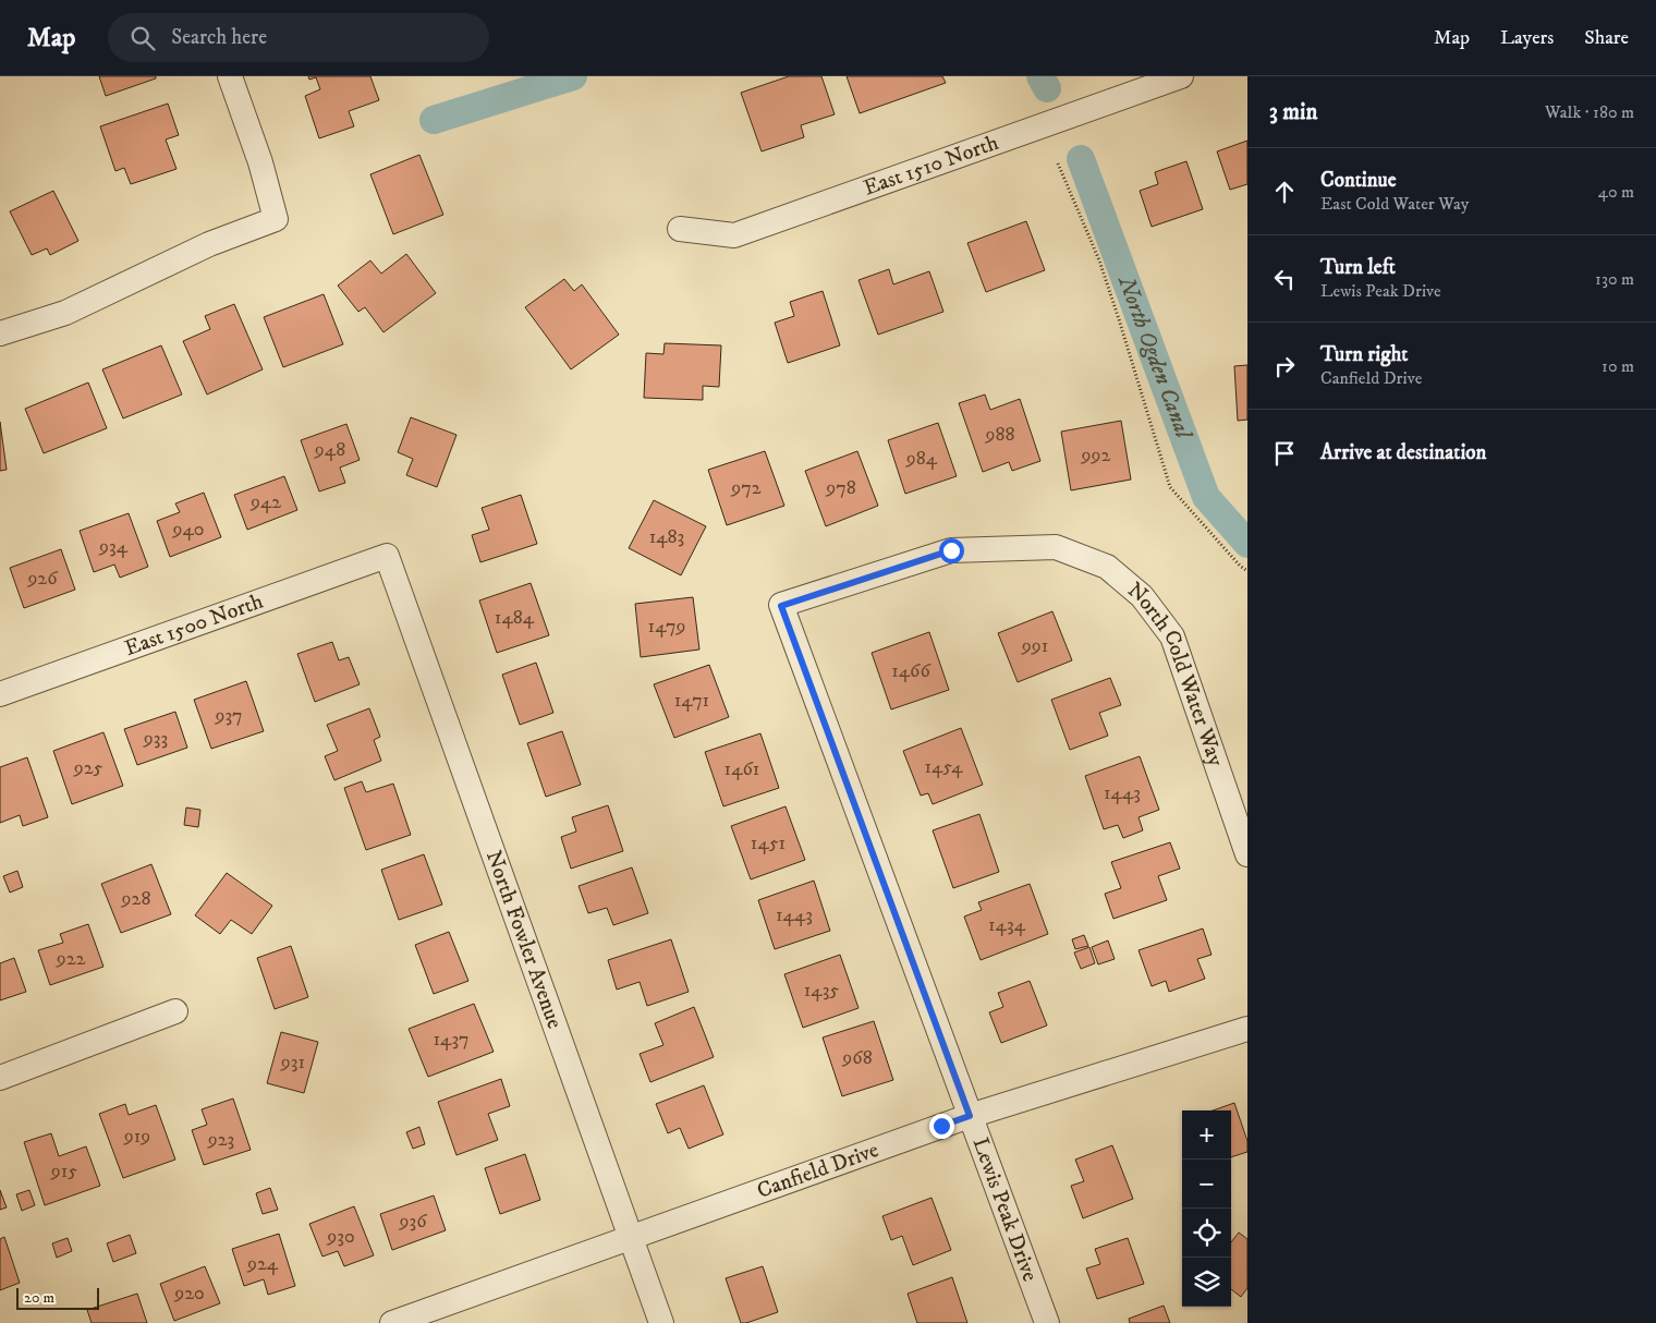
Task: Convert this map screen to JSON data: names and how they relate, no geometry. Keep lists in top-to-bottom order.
{
  "streets": {
    "street": [
      "East 1510 North",
      "East 1500 North",
      "North Cold Water Way",
      "North Fowler Avenue",
      "Canfield Drive",
      "Lewis Peak Drive"
    ]
  },
  "crossings": [
    ["East 1500 North", "North Fowler Avenue"],
    ["North Cold Water Way", "Lewis Peak Drive"],
    ["North Fowler Avenue", "Canfield Drive"],
    ["Canfield Drive", "Lewis Peak Drive"]
  ],
  "water": ["North Ogden Canal"],
  "house_numbers": [
    "988",
    "948",
    "992",
    "984",
    "972",
    "978",
    "942",
    "940",
    "1483",
    "934",
    "926",
    "1484",
    "1479",
    "991",
    "1466",
    "1471",
    "937",
    "933",
    "1454",
    "925",
    "1461",
    "1443",
    "1451",
    "928",
    "1443",
    "1434",
    "922",
    "1435",
    "1437",
    "968",
    "931",
    "919",
    "923",
    "915",
    "936",
    "930",
    "924",
    "920"
  ],
  "scale_bar": "20 m",
  "page": {
    "header": "Map",
    "search": "Search here",
    "nav": ["Map", "Layers", "Share"],
    "heading": ["3 min", "Walk · 180 m"],
    "list": [
      ["Continue", "East Cold Water Way", "40 m"],
      ["Turn left", "Lewis Peak Drive", "130 m"],
      ["Turn right", "Canfield Drive", "10 m"],
      "Arrive at destination"
    ],
    "map_buttons": ["+", "−"],
    "scale": "20 m"
  }
}
